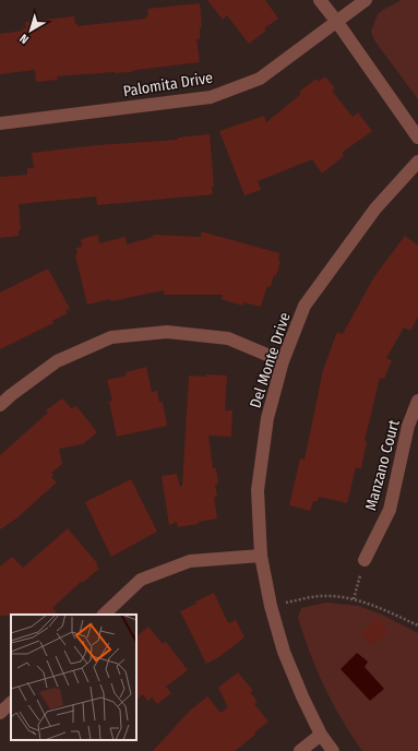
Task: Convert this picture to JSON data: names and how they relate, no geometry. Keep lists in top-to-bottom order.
{
  "streets": {
    "street": ["Palomita Drive", "Del Monte Drive", "Manzano Court"]
  },
  "north": "bottom left"
}
